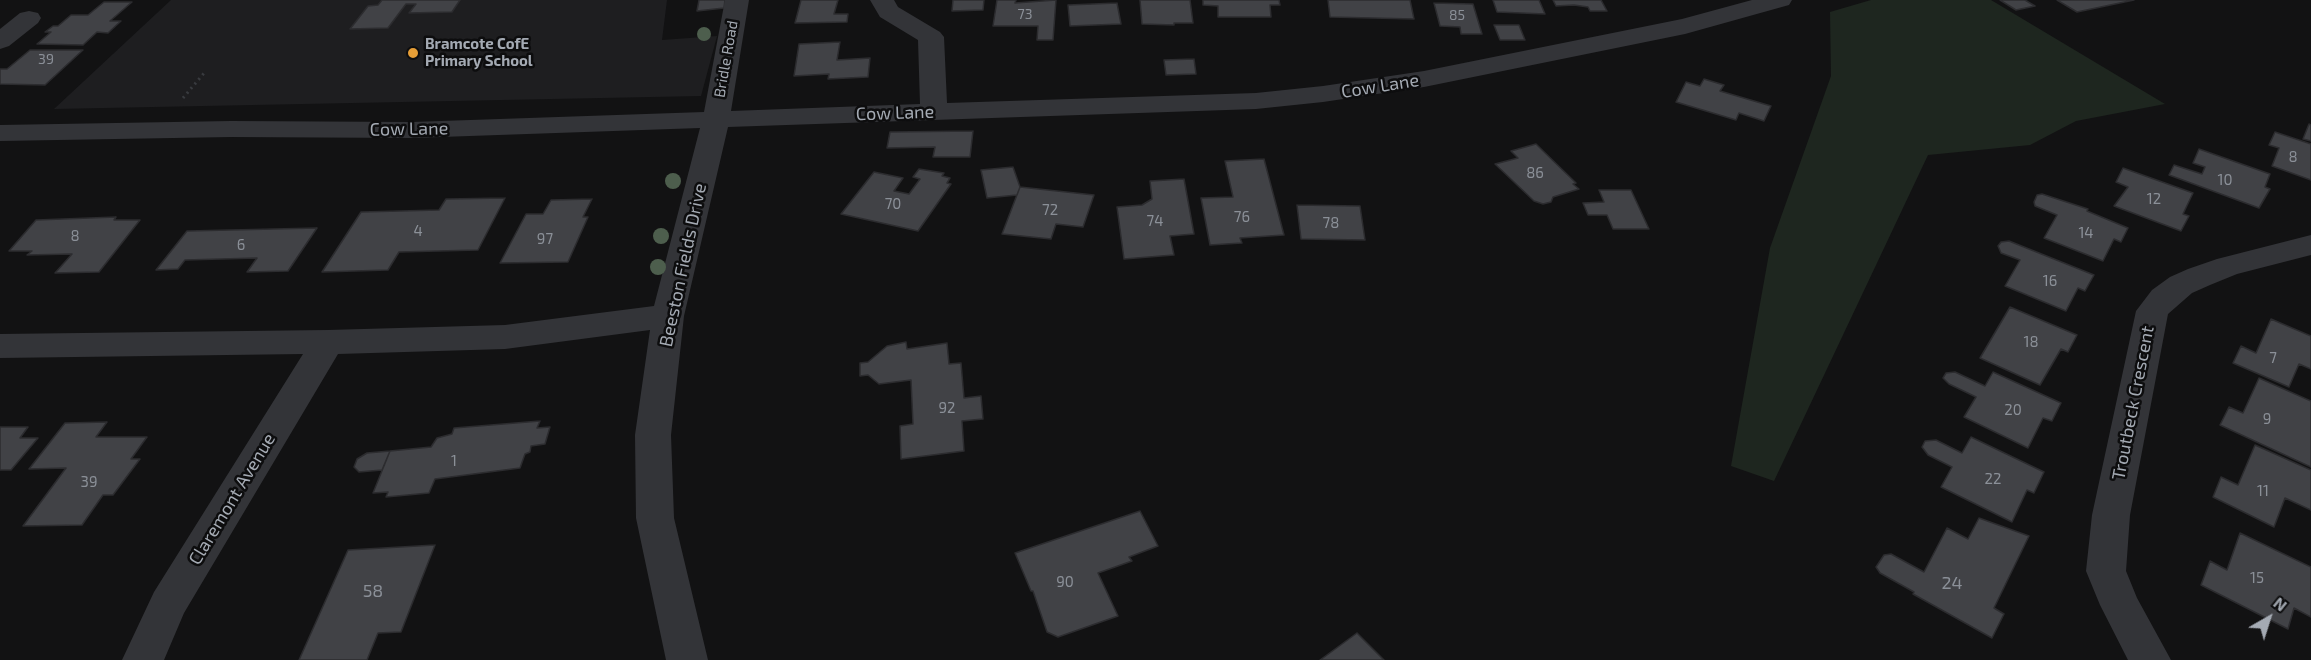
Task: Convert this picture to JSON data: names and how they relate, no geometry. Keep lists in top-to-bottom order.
{
  "streets": {
    "street": [
      "Bridle Road",
      "Cow Lane",
      "Beeston Fields Drive",
      "Troutbeck Crescent",
      "Claremont Avenue"
    ]
  },
  "crossings": [
    ["Bridle Road", "Cow Lane"],
    ["Bridle Road", "Beeston Fields Drive"],
    ["Cow Lane", "Beeston Fields Drive"]
  ],
  "places": ["Bramcote CofE Primary School"],
  "house_numbers": [
    "73",
    "85",
    "39",
    "8",
    "86",
    "10",
    "12",
    "70",
    "72",
    "76",
    "74",
    "78",
    "4",
    "14",
    "8",
    "97",
    "6",
    "16",
    "18",
    "7",
    "92",
    "20",
    "9",
    "1",
    "22",
    "39",
    "11",
    "15",
    "90",
    "24",
    "58"
  ],
  "north": "top right"
}
